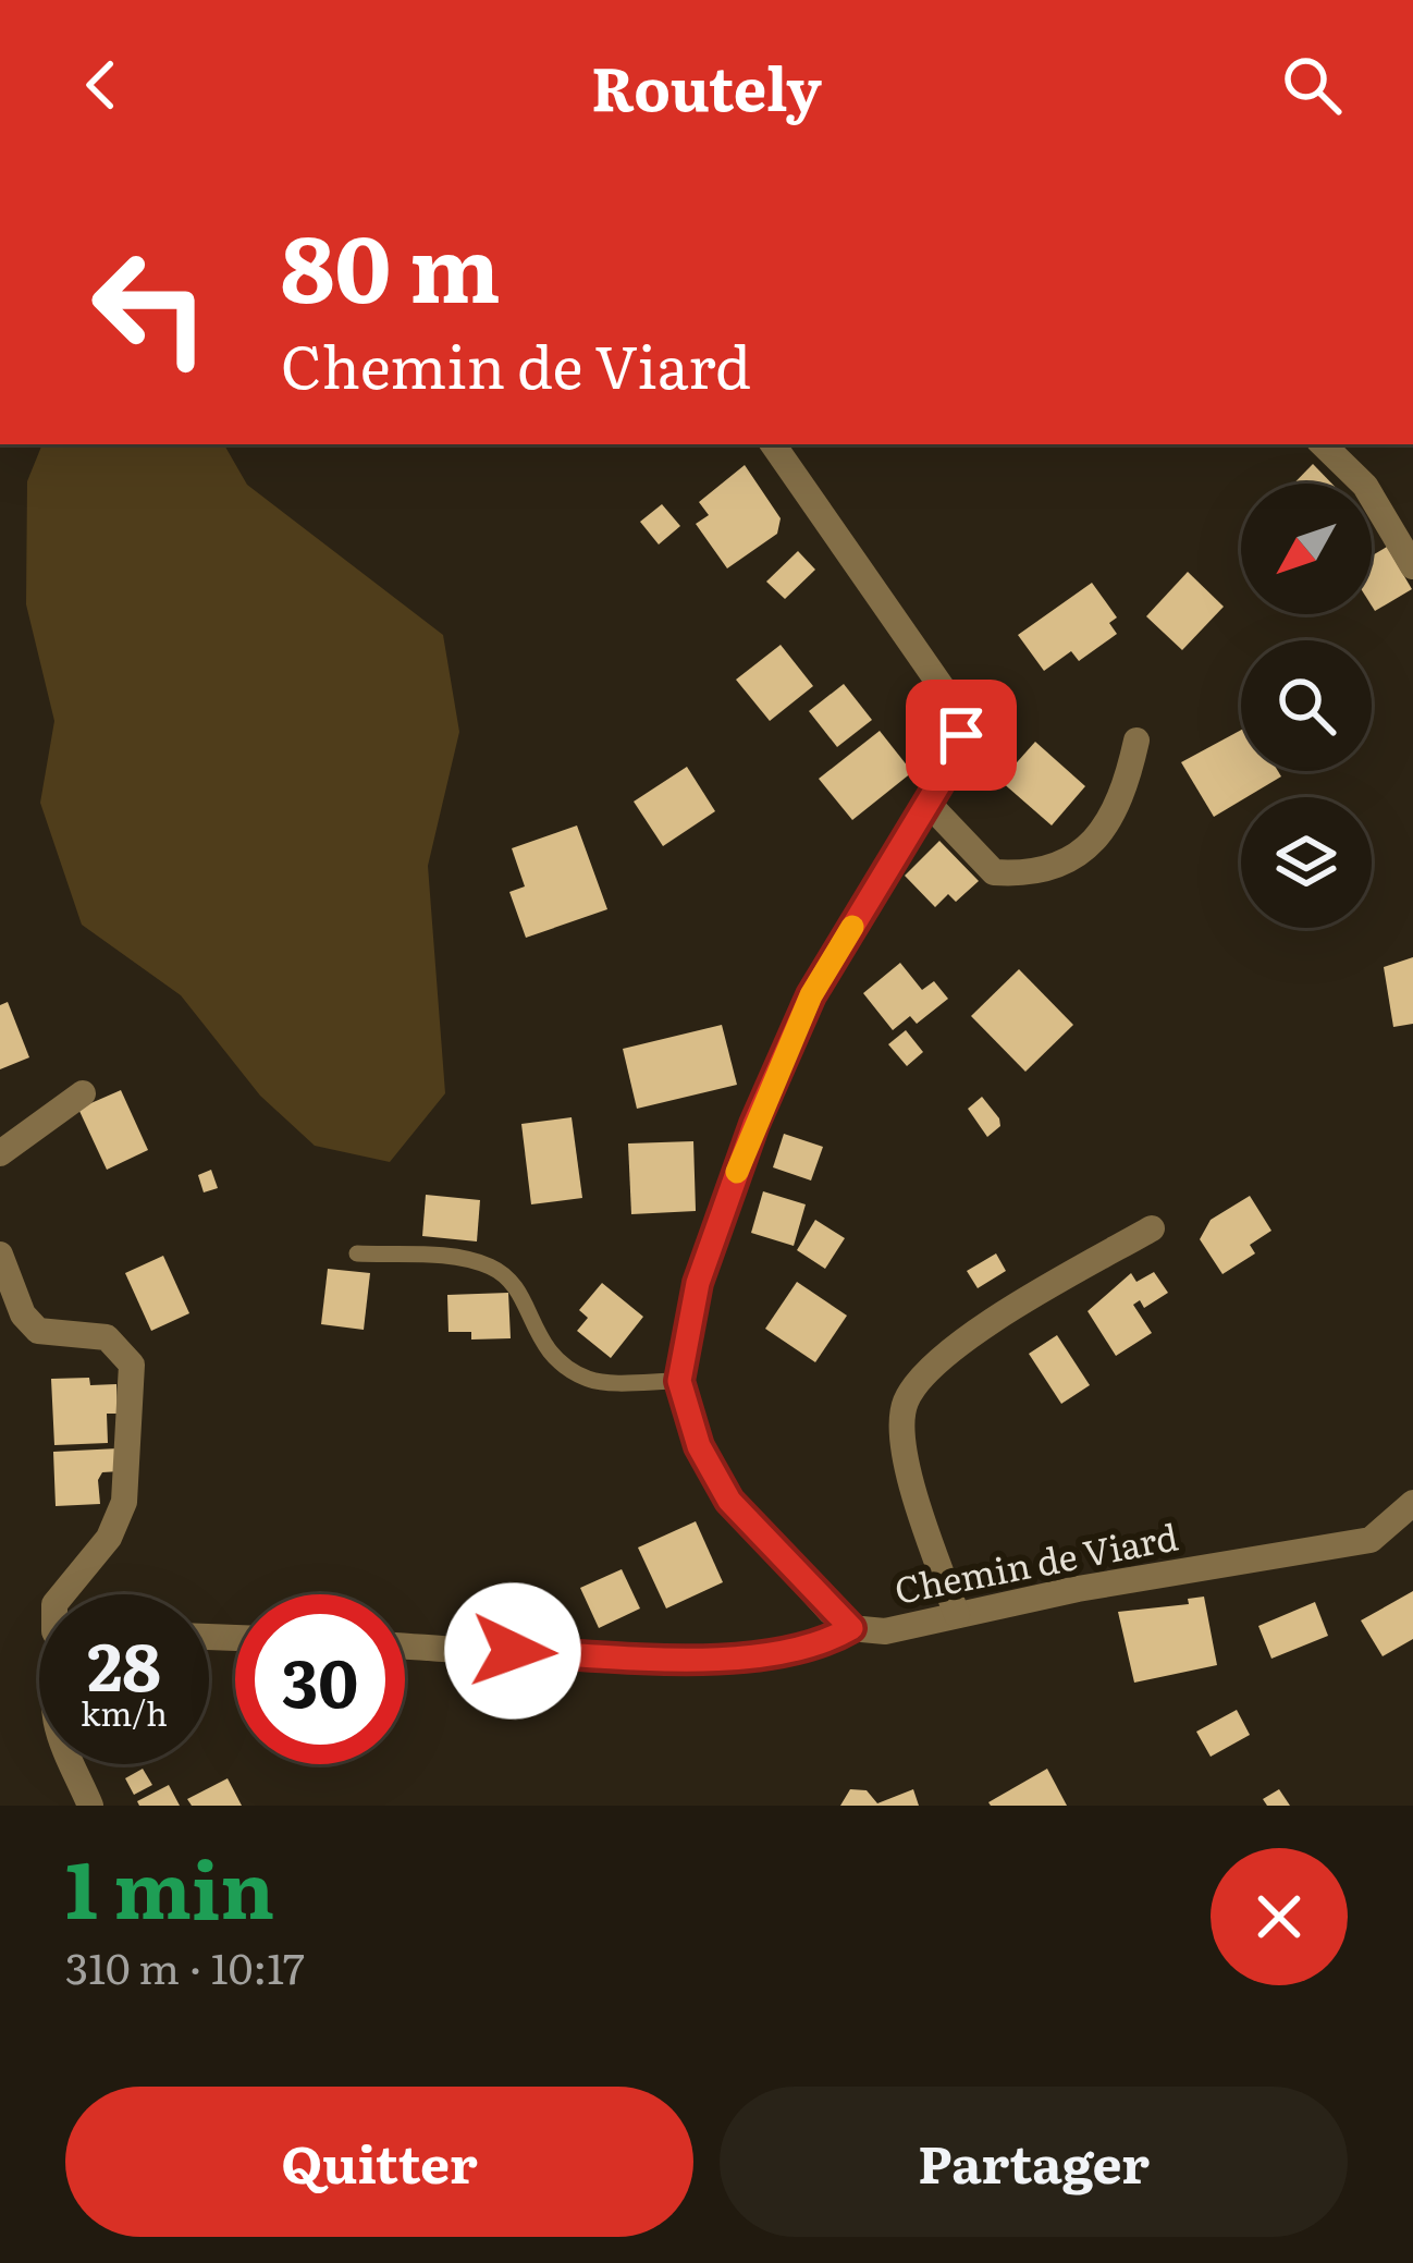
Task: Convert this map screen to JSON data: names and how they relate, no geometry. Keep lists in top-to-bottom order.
{
  "streets": {
    "street": ["Chemin de Viard"]
  },
  "north": "bottom left",
  "page": {
    "header": "Routely",
    "turn": ["80 m", "Chemin de Viard"],
    "speed": "28 km/h",
    "limit": "30",
    "heading": ["1 min", "310 m · 10:17"],
    "buttons": ["Quitter", "Partager"]
  }
}
